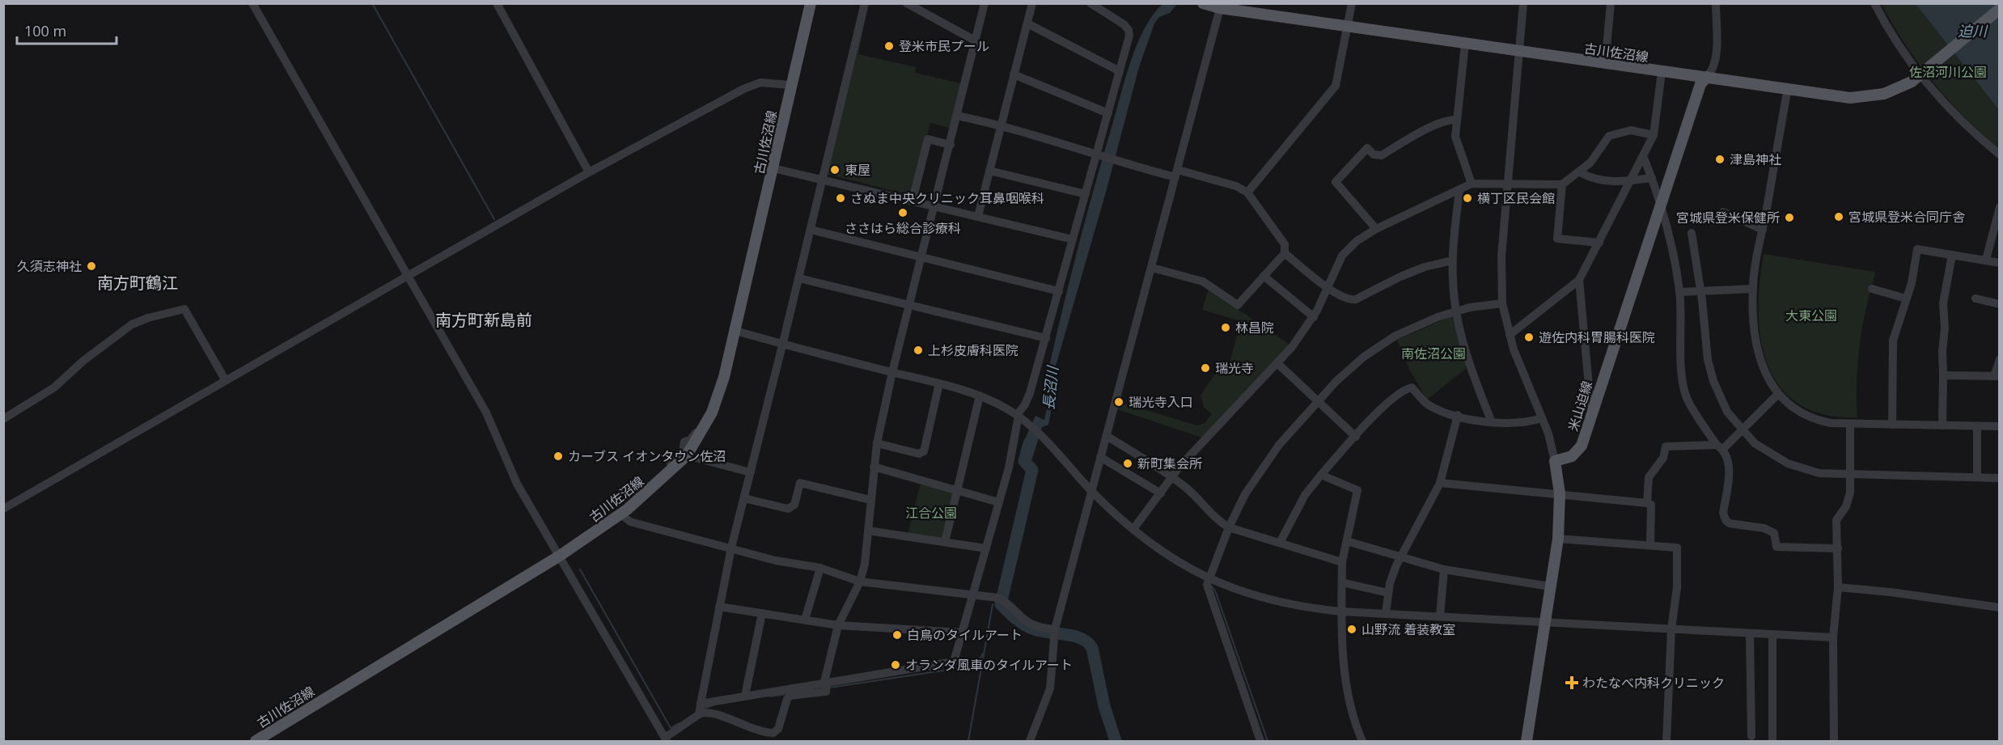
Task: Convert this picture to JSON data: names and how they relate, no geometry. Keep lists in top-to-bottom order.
{
  "streets": {
    "main road": ["古川佐沼線", "米山迫線"]
  },
  "crossings": [
    ["古川佐沼線", "米山迫線"]
  ],
  "districts": ["南方町鶴江", "南方町新島前"],
  "water": ["迫川", "長沼川"],
  "parks": [
    "佐沼河川公園",
    "大東公園",
    "南佐沼公園",
    "江合公園"
  ],
  "places": {
    "other": [
      "登米市民プール",
      "津島神社",
      "東屋",
      "さぬま中央クリニック耳鼻咽喉科",
      "横丁区民会館",
      "ささはら総合診療科",
      "宮城県登米合同庁舎",
      "宮城県登米保健所",
      "久須志神社",
      "林昌院",
      "遊佐内科胃腸科医院",
      "上杉皮膚科医院",
      "瑞光寺",
      "瑞光寺入口",
      "カーブス イオンタウン佐沼",
      "新町集会所",
      "山野流 着装教室",
      "白鳥のタイルアート",
      "オランダ風車のタイルアート"
    ],
    "health": ["わたなべ内科クリニック"]
  },
  "scale_bar": "100 m"
}
